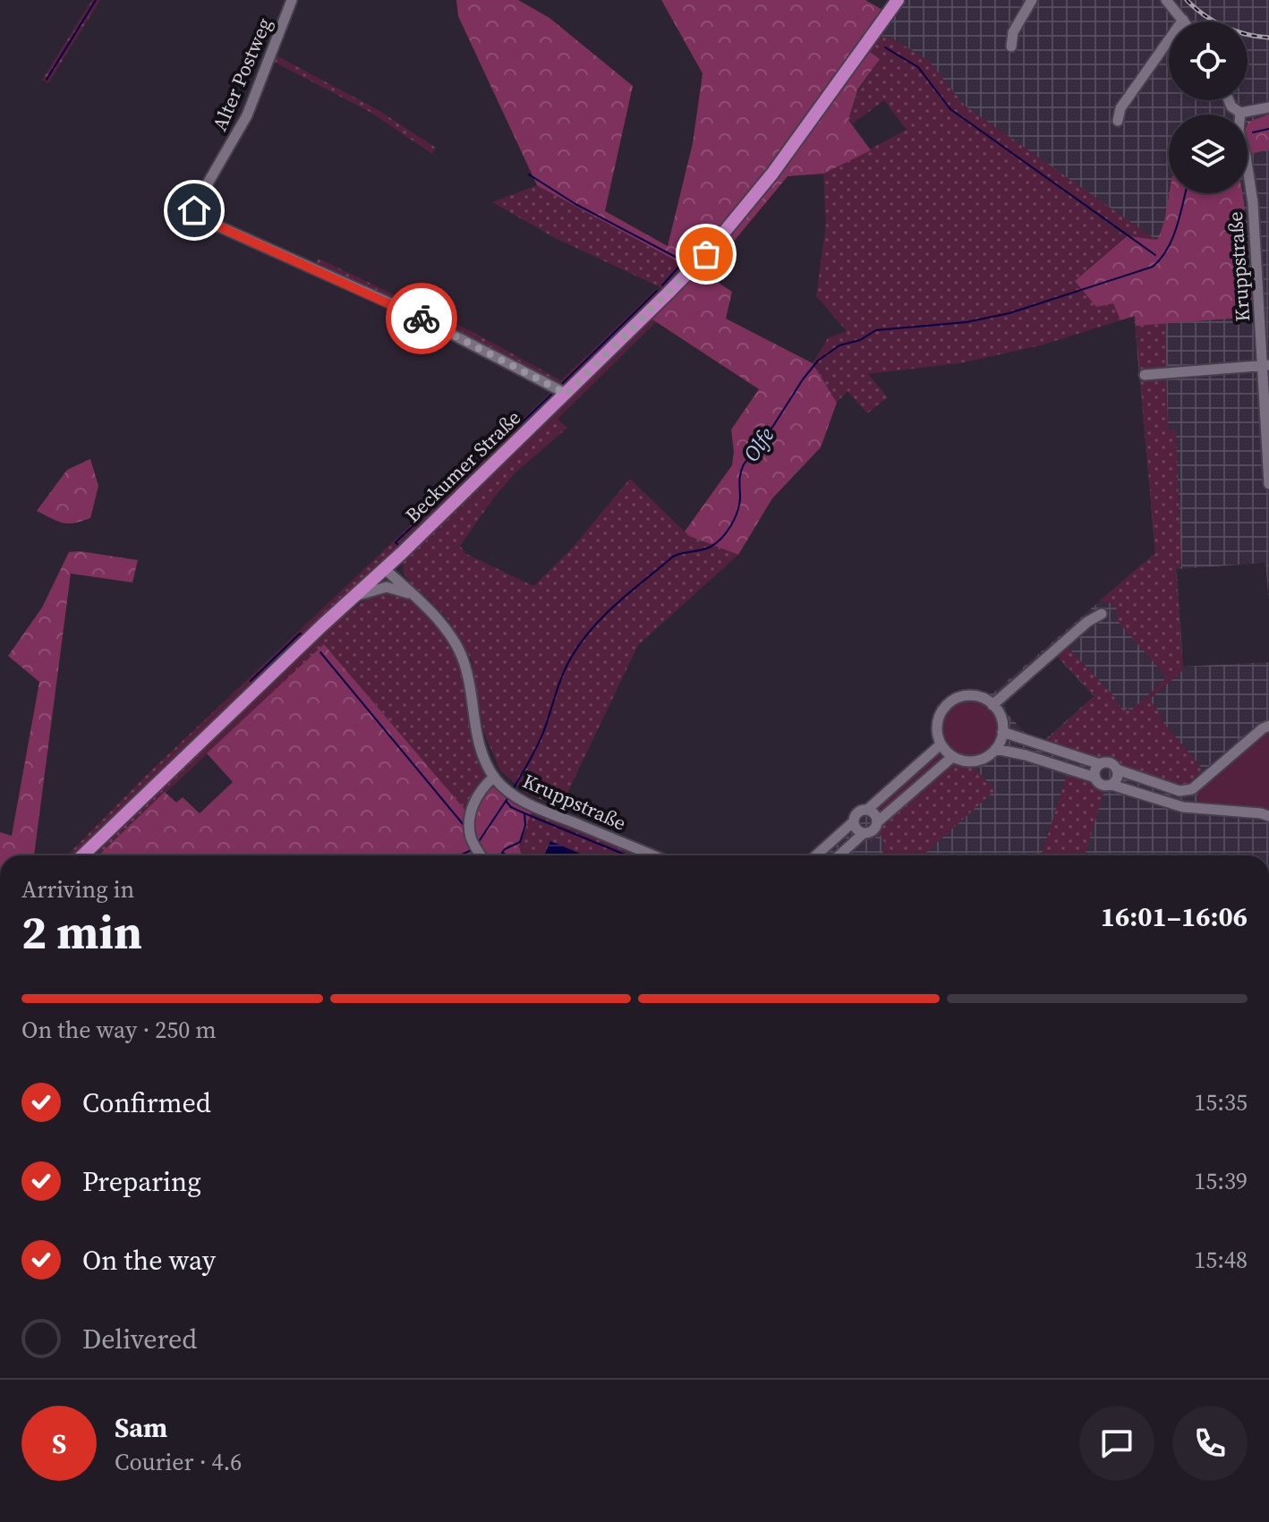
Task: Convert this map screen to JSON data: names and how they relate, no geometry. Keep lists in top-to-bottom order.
{
  "streets": {
    "main road": ["Beckumer Straße"],
    "street": ["Alter Postweg", "Kruppstraße"]
  },
  "crossings": [
    ["Alter Postweg", "Beckumer Straße"],
    ["Kruppstraße", "Beckumer Straße"]
  ],
  "water": ["Olfe"],
  "page": {
    "heading": ["2 min", "Arriving in", "16:01–16:06"],
    "panel": ["Sam", "Courier · 4.6"],
    "bar": "On the way · 250 m",
    "list": [
      ["Confirmed", "15:35"],
      ["Preparing", "15:39"],
      ["On the way", "15:48"],
      "Delivered"
    ],
    "round": "S"
  }
}
